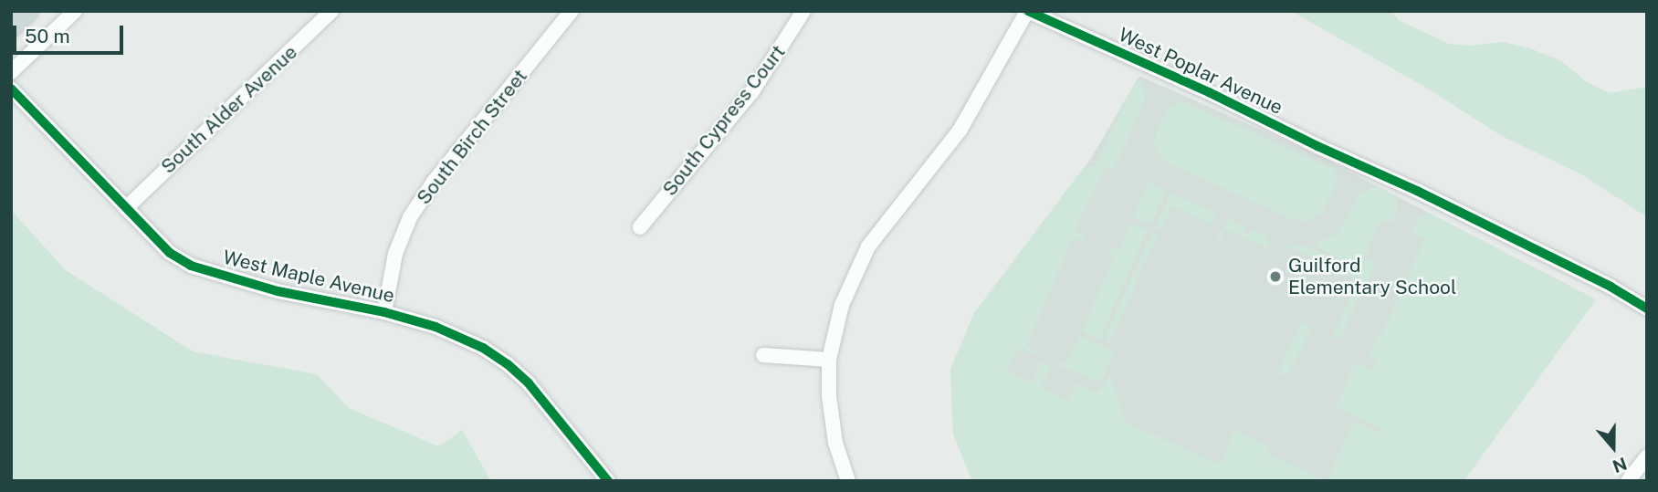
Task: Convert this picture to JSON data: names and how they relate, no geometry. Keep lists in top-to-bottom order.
{
  "streets": {
    "street": [
      "West Poplar Avenue",
      "South Alder Avenue",
      "South Cypress Court",
      "South Birch Street",
      "West Maple Avenue"
    ]
  },
  "crossings": [
    ["South Alder Avenue", "West Maple Avenue"],
    ["South Birch Street", "West Maple Avenue"]
  ],
  "places": ["Guilford Elementary School"],
  "scale_bar": "50 m",
  "north": "bottom"
}
